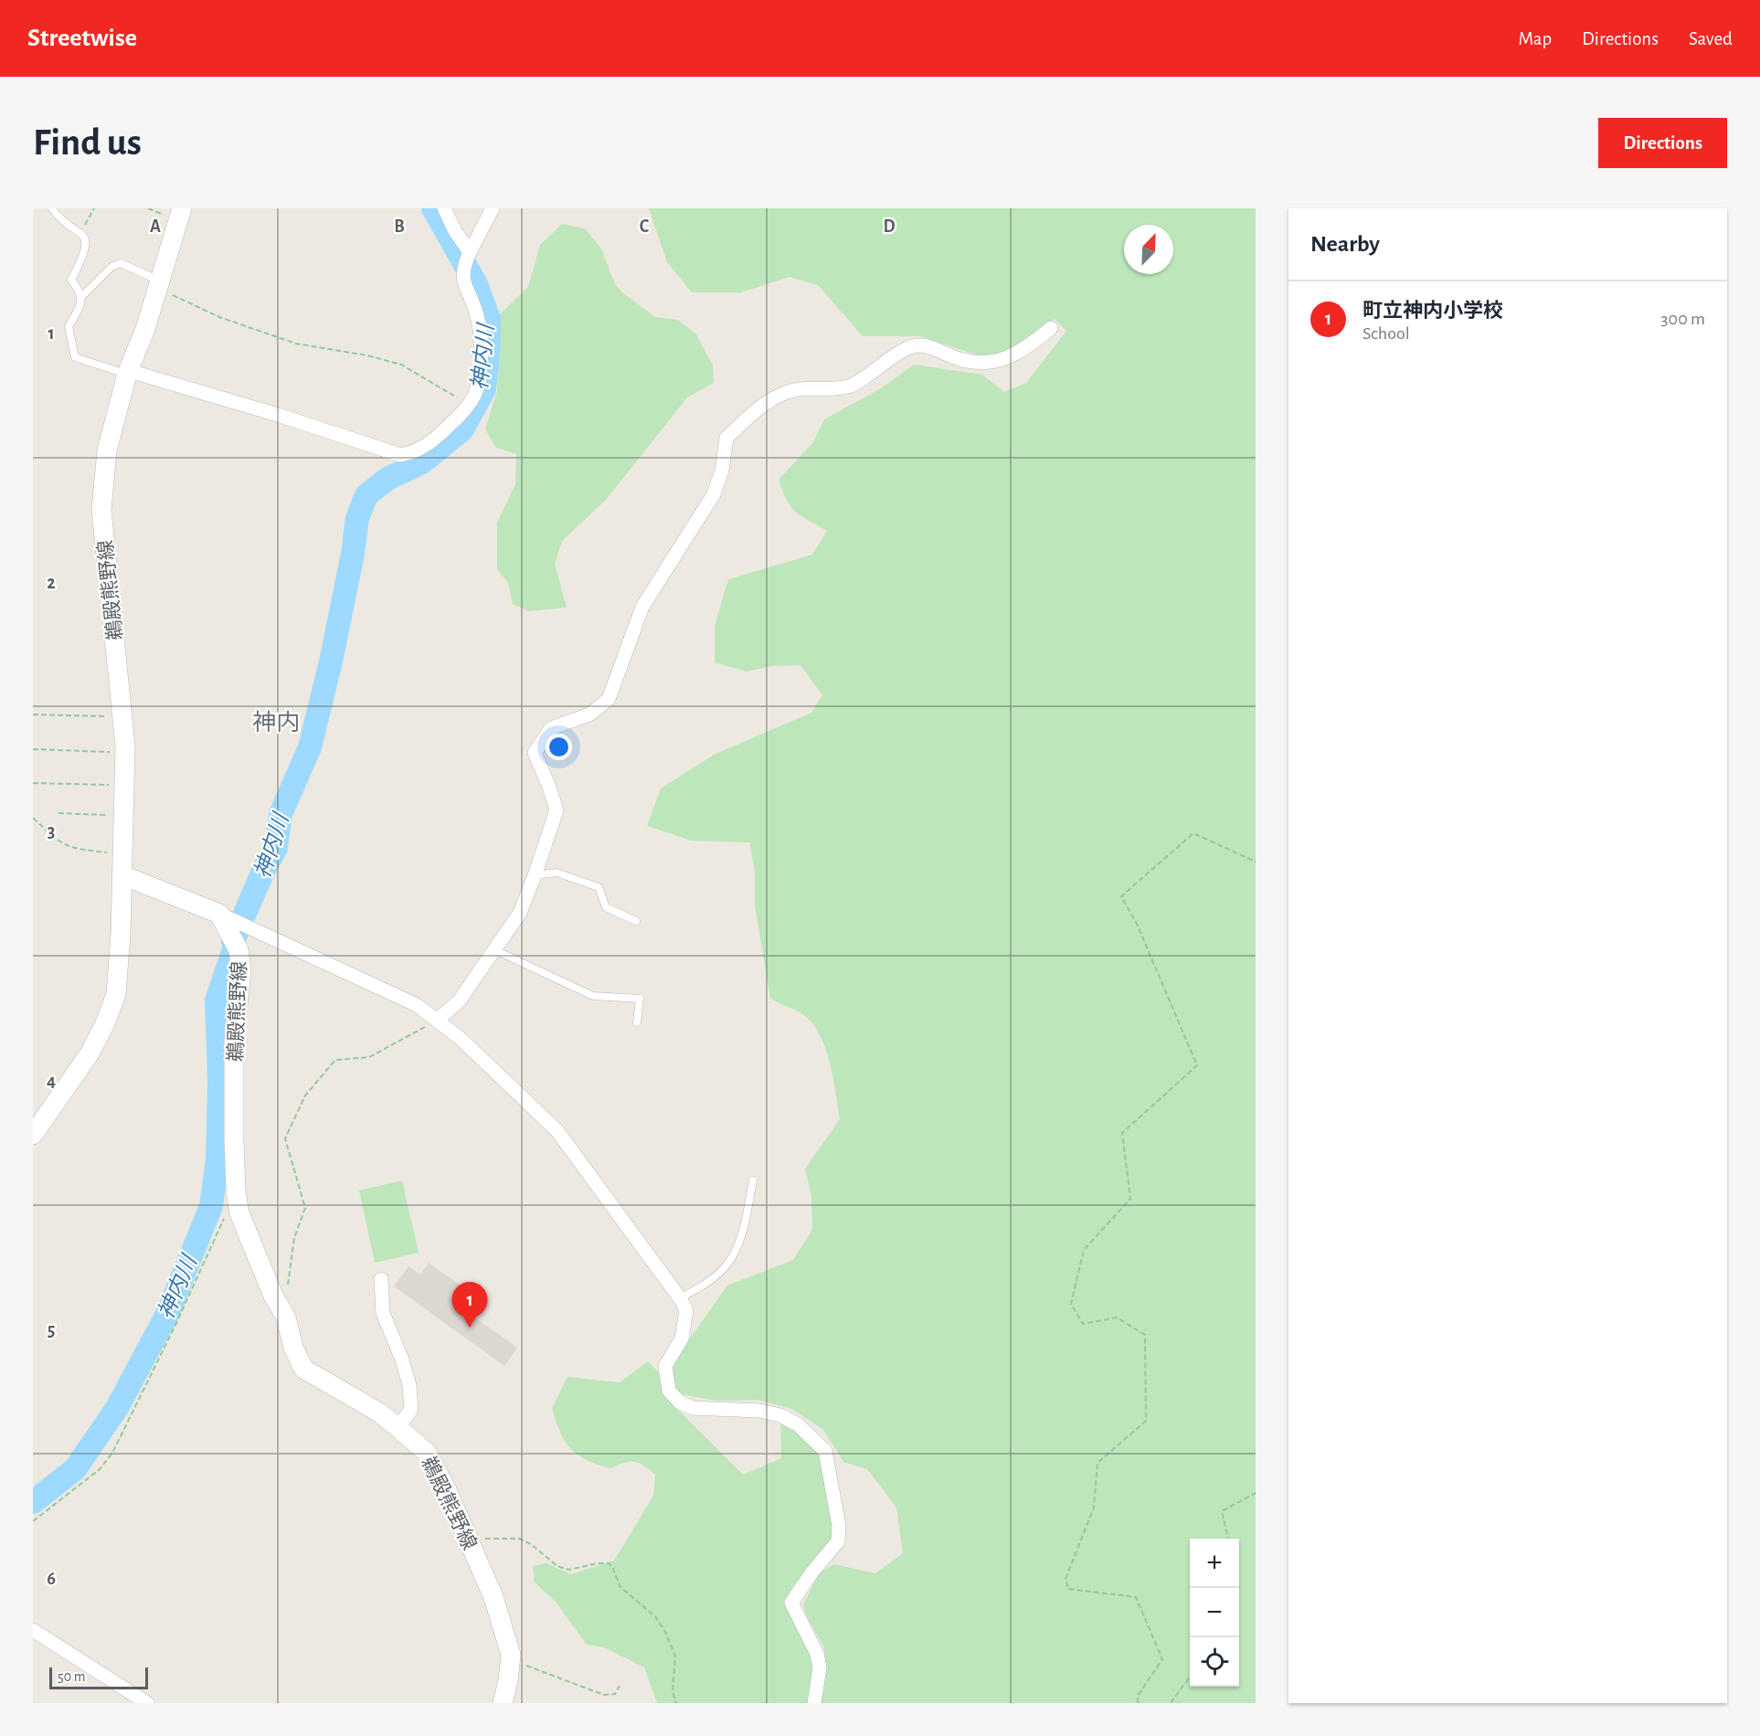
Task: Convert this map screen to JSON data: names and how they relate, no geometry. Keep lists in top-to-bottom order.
{
  "streets": {
    "main road": ["鵜殿熊野線"]
  },
  "districts": ["神内"],
  "water": ["神内川"],
  "scale_bar": "50 m",
  "north": "top right",
  "page": {
    "header": "Streetwise",
    "nav": ["Map", "Directions", "Saved"],
    "buttons": "Directions",
    "title": "Find us",
    "heading": "Nearby",
    "list": [
      {
        "mark": "1",
        "name": "町立神内小学校",
        "note": "School",
        "value": "300 m"
      }
    ],
    "pins": "1",
    "map_buttons": ["+", "−"],
    "scale": "50 m"
  },
  "grid": {
    "columns": [
      "A",
      "B",
      "C",
      "D"
    ],
    "rows": [
      "1",
      "2",
      "3",
      "4",
      "5",
      "6"
    ]
  }
}
